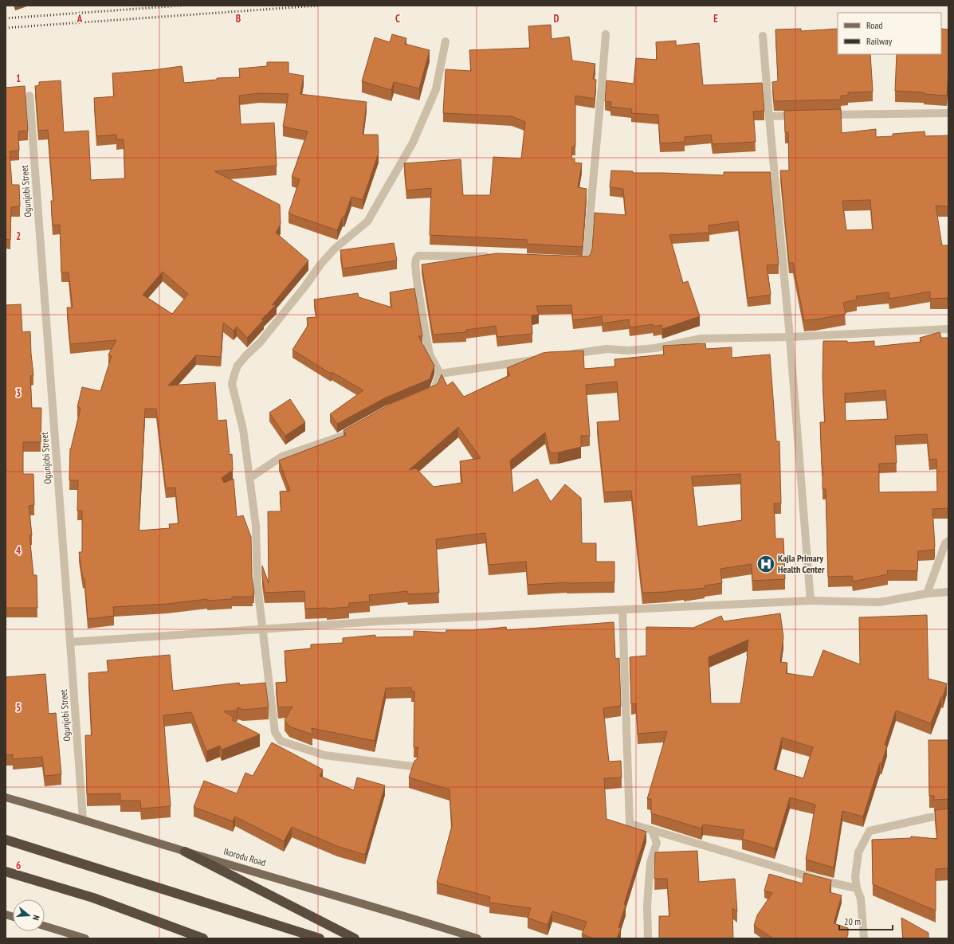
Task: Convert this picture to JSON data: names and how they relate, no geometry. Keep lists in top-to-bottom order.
{
  "streets": {
    "main road": ["Ikorodu Road"],
    "street": ["Ogunjobi Street"]
  },
  "crossings": [
    ["Ogunjobi Street", "Ikorodu Road"]
  ],
  "places": {
    "hospital": ["Kajla Primary Health Center"]
  },
  "legend": ["Road", "Railway"],
  "scale_bar": "20 m",
  "north": "right",
  "grid": {
    "columns": [
      "A",
      "B",
      "C",
      "D",
      "E"
    ],
    "rows": [
      "1",
      "2",
      "3",
      "4",
      "5",
      "6"
    ]
  }
}
